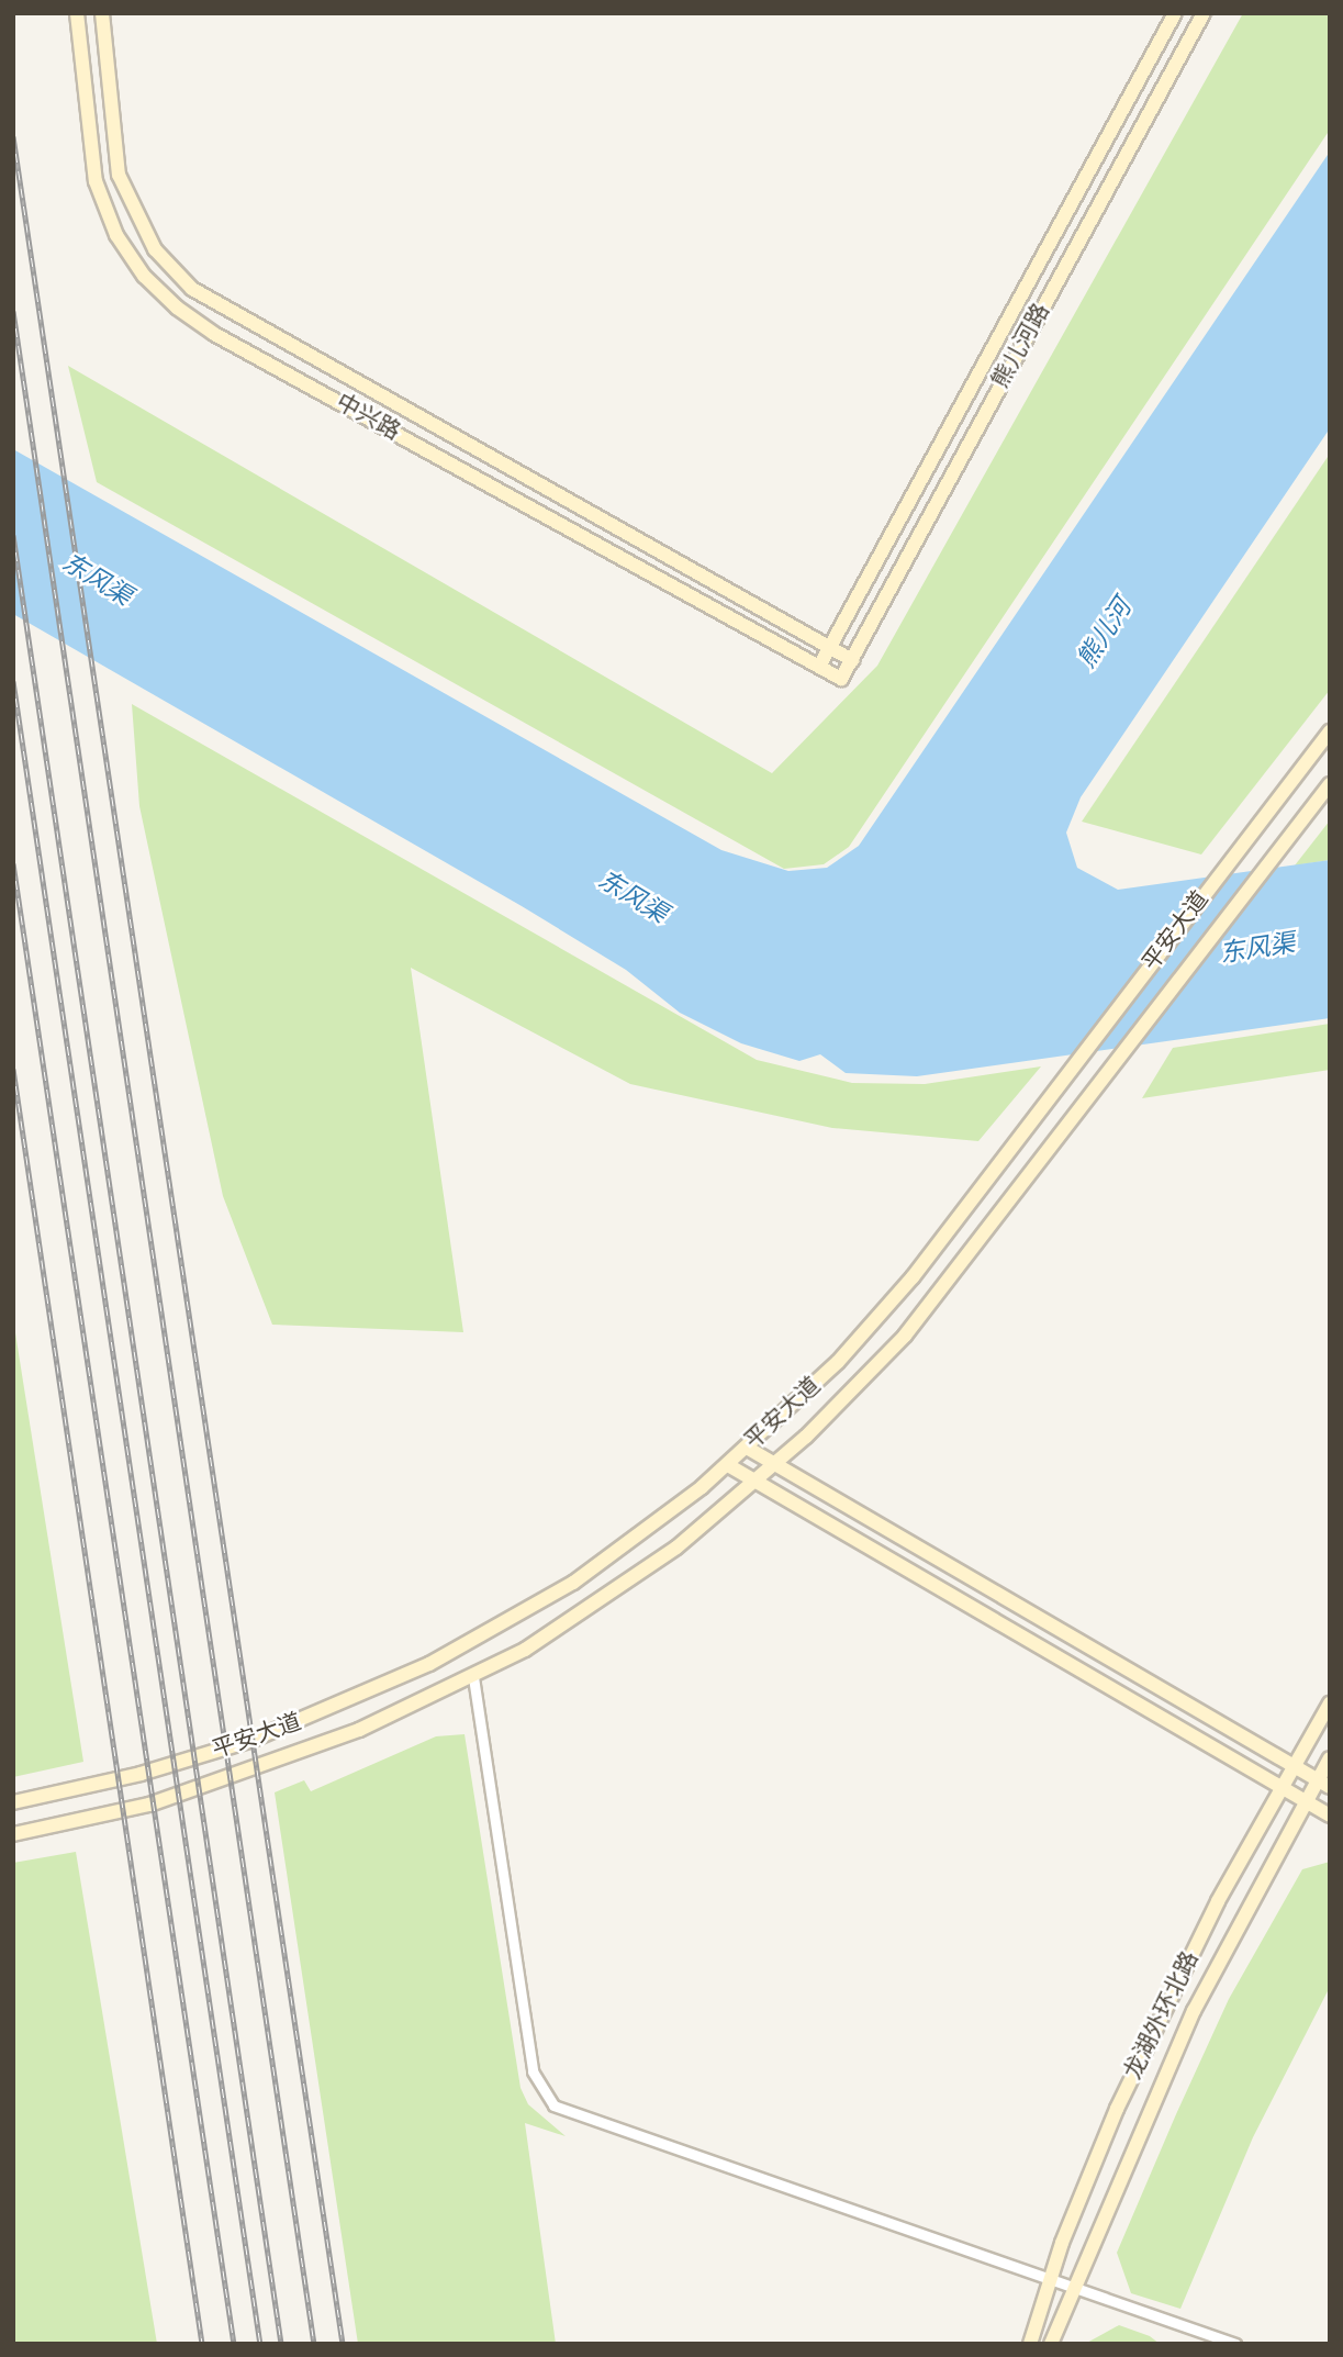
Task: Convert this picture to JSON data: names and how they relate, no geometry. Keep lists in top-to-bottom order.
{
  "streets": {
    "street": [
      "熊儿河路",
      "中兴路",
      "平安大道",
      "龙湖外环北路"
    ]
  },
  "crossings": [
    ["熊儿河路", "中兴路"]
  ],
  "water": ["东风渠", "熊儿河"]
}
